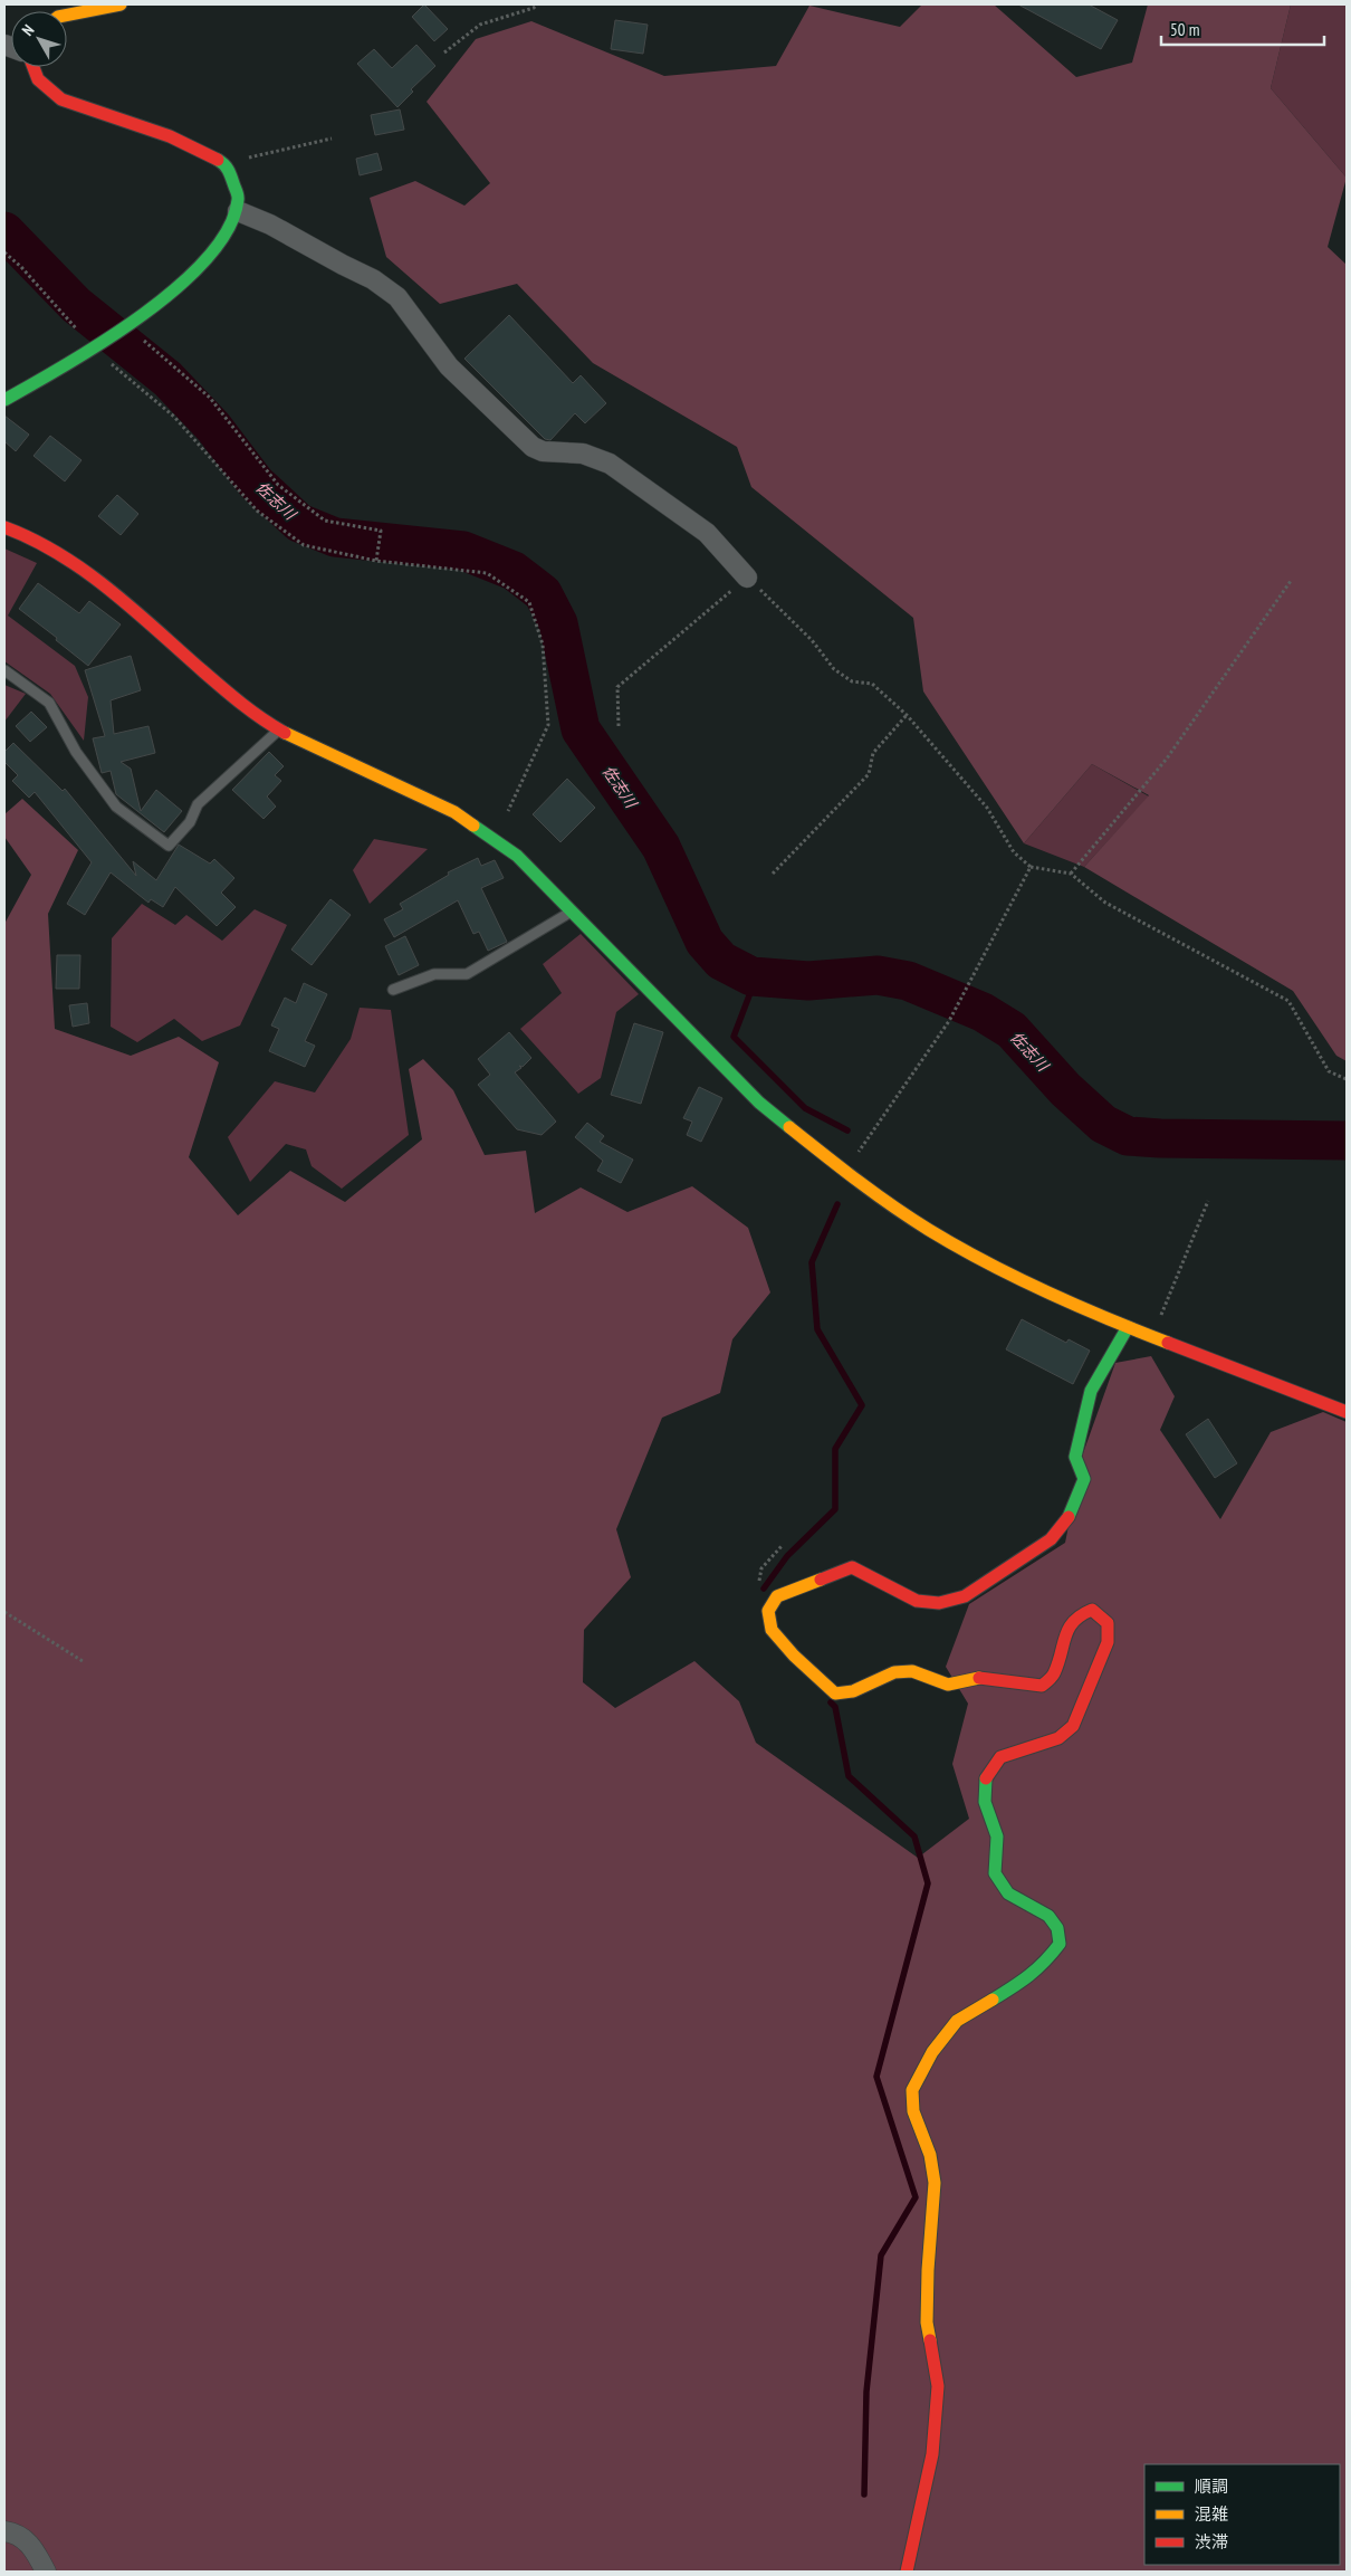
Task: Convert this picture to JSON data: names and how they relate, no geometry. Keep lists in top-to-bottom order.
{
  "water": ["佐志川"],
  "legend": ["順調", "混雑", "渋滞"],
  "scale_bar": "50 m",
  "north": "top left"
}
